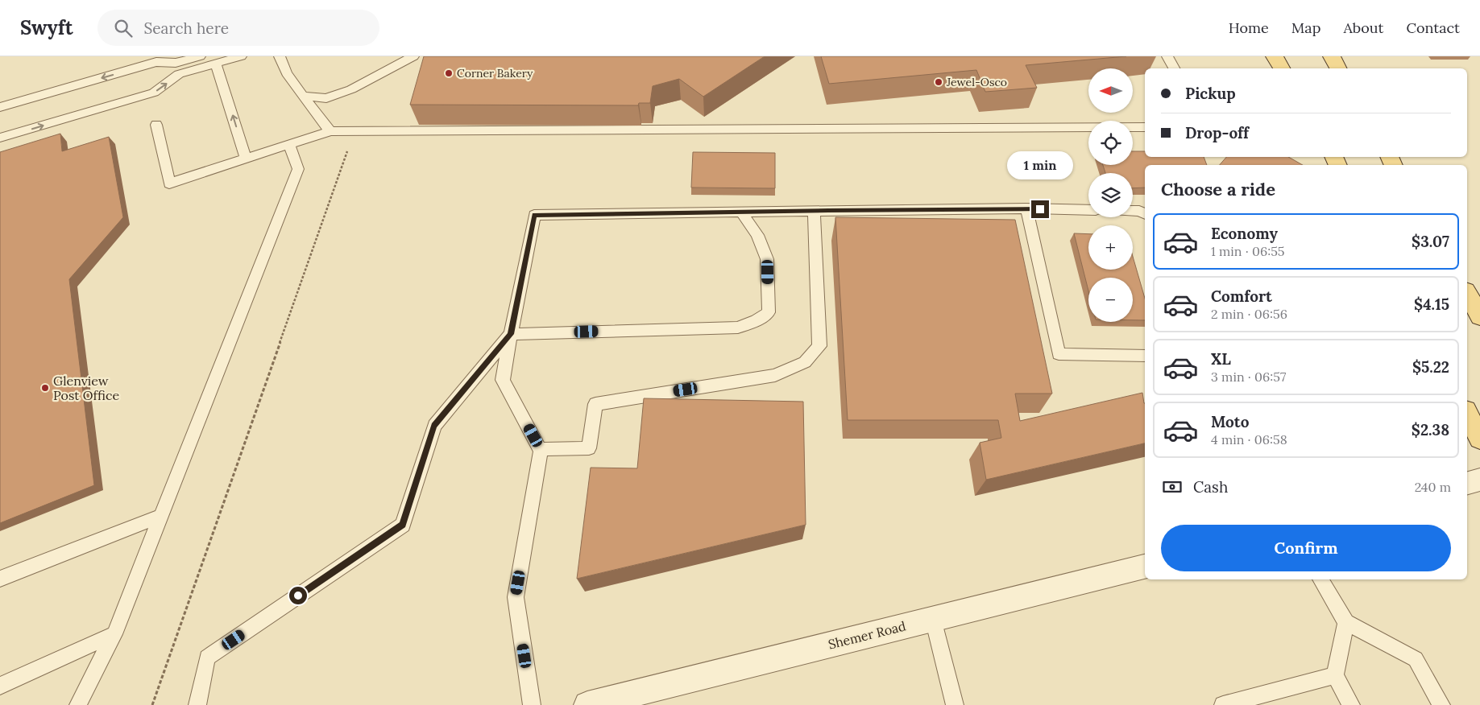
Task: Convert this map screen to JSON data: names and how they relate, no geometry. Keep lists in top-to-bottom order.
{
  "streets": {
    "street": ["Shemer Road"]
  },
  "places": ["Corner Bakery", "Jewel-Osco", "Glenview Post Office"],
  "north": "left",
  "page": {
    "header": "Swyft",
    "search": "Search here",
    "nav": [
      "Home",
      "Map",
      "About",
      "Contact"
    ],
    "map_buttons": ["+", "−"],
    "banner": ["Pickup", "Drop-off"],
    "bubble": "1 min",
    "heading": "Choose a ride",
    "list": [
      {
        "name": "Economy",
        "note": "1 min · 06:55",
        "value": "$3.07"
      },
      {
        "name": "Comfort",
        "note": "2 min · 06:56",
        "value": "$4.15"
      },
      {
        "name": "XL",
        "note": "3 min · 06:57",
        "value": "$5.22"
      },
      {
        "name": "Moto",
        "note": "4 min · 06:58",
        "value": "$2.38"
      }
    ],
    "pay": ["Cash", "240 m"],
    "buttons": "Confirm"
  }
}
